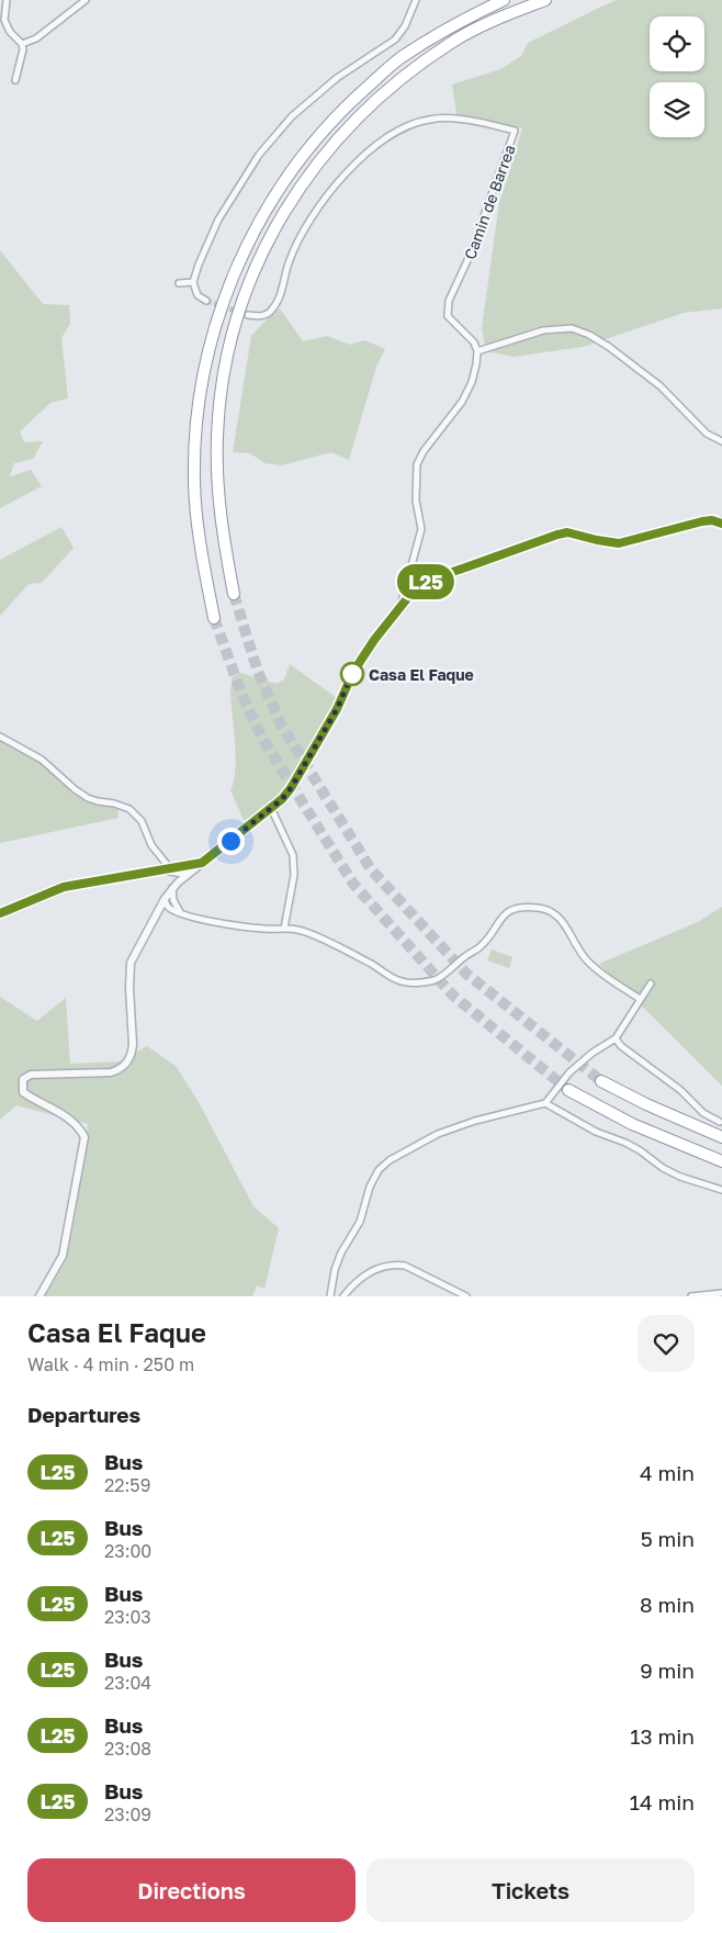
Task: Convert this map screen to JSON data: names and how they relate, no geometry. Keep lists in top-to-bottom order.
{
  "streets": {
    "street": ["Camin de Barrea"]
  },
  "places": ["Casa El Faque"],
  "lines": ["bus line L25"],
  "page": {
    "on_map": "L25",
    "heading": [
      ["Casa El Faque", "Walk · 4 min · 250 m"],
      "Departures"
    ],
    "list": [
      {
        "mark": "L25",
        "name": "Bus",
        "note": "22:59",
        "value": "4 min"
      },
      {
        "mark": "L25",
        "name": "Bus",
        "note": "23:00",
        "value": "5 min"
      },
      {
        "mark": "L25",
        "name": "Bus",
        "note": "23:03",
        "value": "8 min"
      },
      {
        "mark": "L25",
        "name": "Bus",
        "note": "23:04",
        "value": "9 min"
      },
      {
        "mark": "L25",
        "name": "Bus",
        "note": "23:08",
        "value": "13 min"
      },
      {
        "mark": "L25",
        "name": "Bus",
        "note": "23:09",
        "value": "14 min"
      }
    ],
    "buttons": ["Directions", "Tickets"]
  }
}
